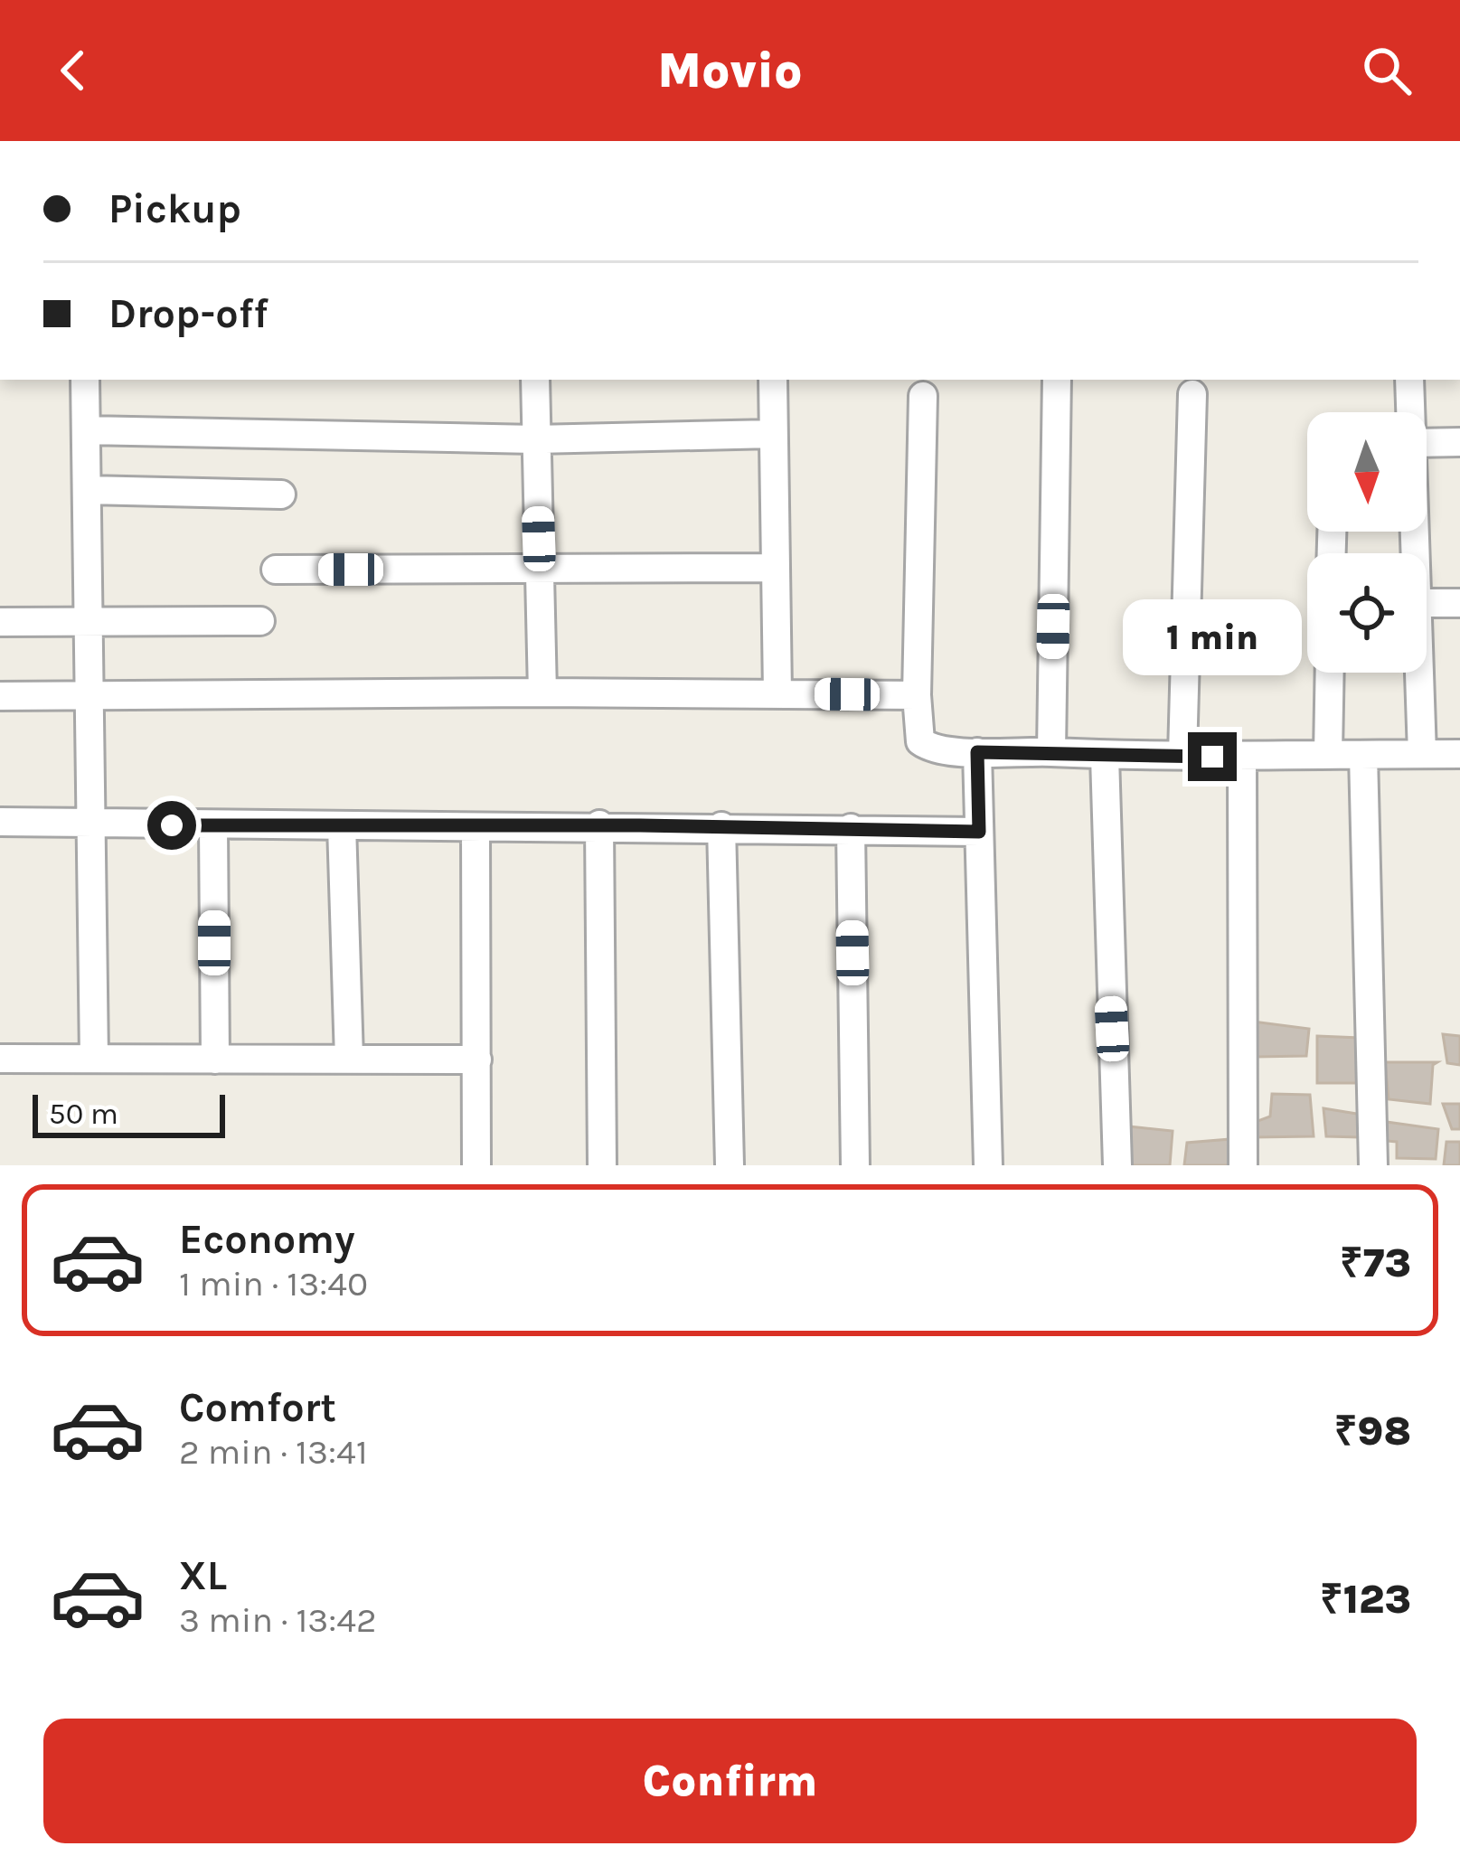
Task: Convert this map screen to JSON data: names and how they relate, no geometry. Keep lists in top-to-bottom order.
{
  "scale_bar": "50 m",
  "north": "bottom",
  "page": {
    "header": "Movio",
    "banner": ["Pickup", "Drop-off"],
    "bubble": "1 min",
    "scale": "50 m",
    "list": [
      {
        "name": "Economy",
        "note": "1 min · 13:40",
        "value": "₹73"
      },
      {
        "name": "Comfort",
        "note": "2 min · 13:41",
        "value": "₹98"
      },
      {
        "name": "XL",
        "note": "3 min · 13:42",
        "value": "₹123"
      }
    ],
    "buttons": "Confirm"
  }
}
